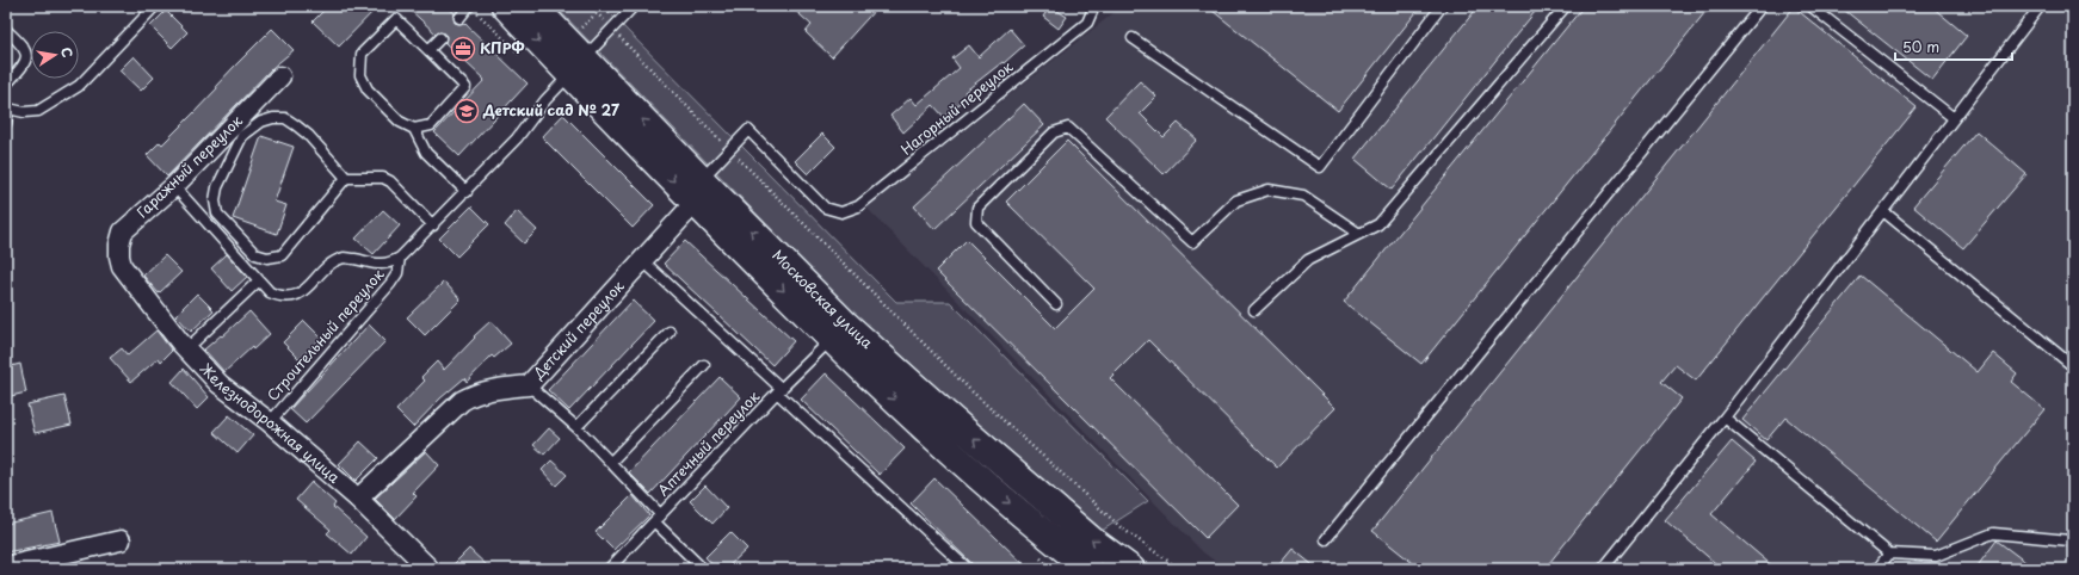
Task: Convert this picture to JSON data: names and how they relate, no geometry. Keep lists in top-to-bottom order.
{
  "streets": {
    "main road": ["Московская улица"],
    "street": ["Гаражный переулок", "Детский переулок", "Железнодорожная улица"],
    "lane": ["Нагорный переулок", "Строительный переулок", "Аптечный переулок"]
  },
  "crossings": [
    ["Гаражный переулок", "Железнодорожная улица"],
    ["Московская улица", "Детский переулок"],
    ["Московская улица", "Строительный переулок"],
    ["Московская улица", "Аптечный переулок"],
    ["Детский переулок", "Железнодорожная улица"],
    ["Строительный переулок", "Железнодорожная улица"]
  ],
  "places": {
    "office": ["КПРФ"],
    "school or university": ["Детский сад № 27"]
  },
  "scale_bar": "50 m",
  "north": "right"
}
